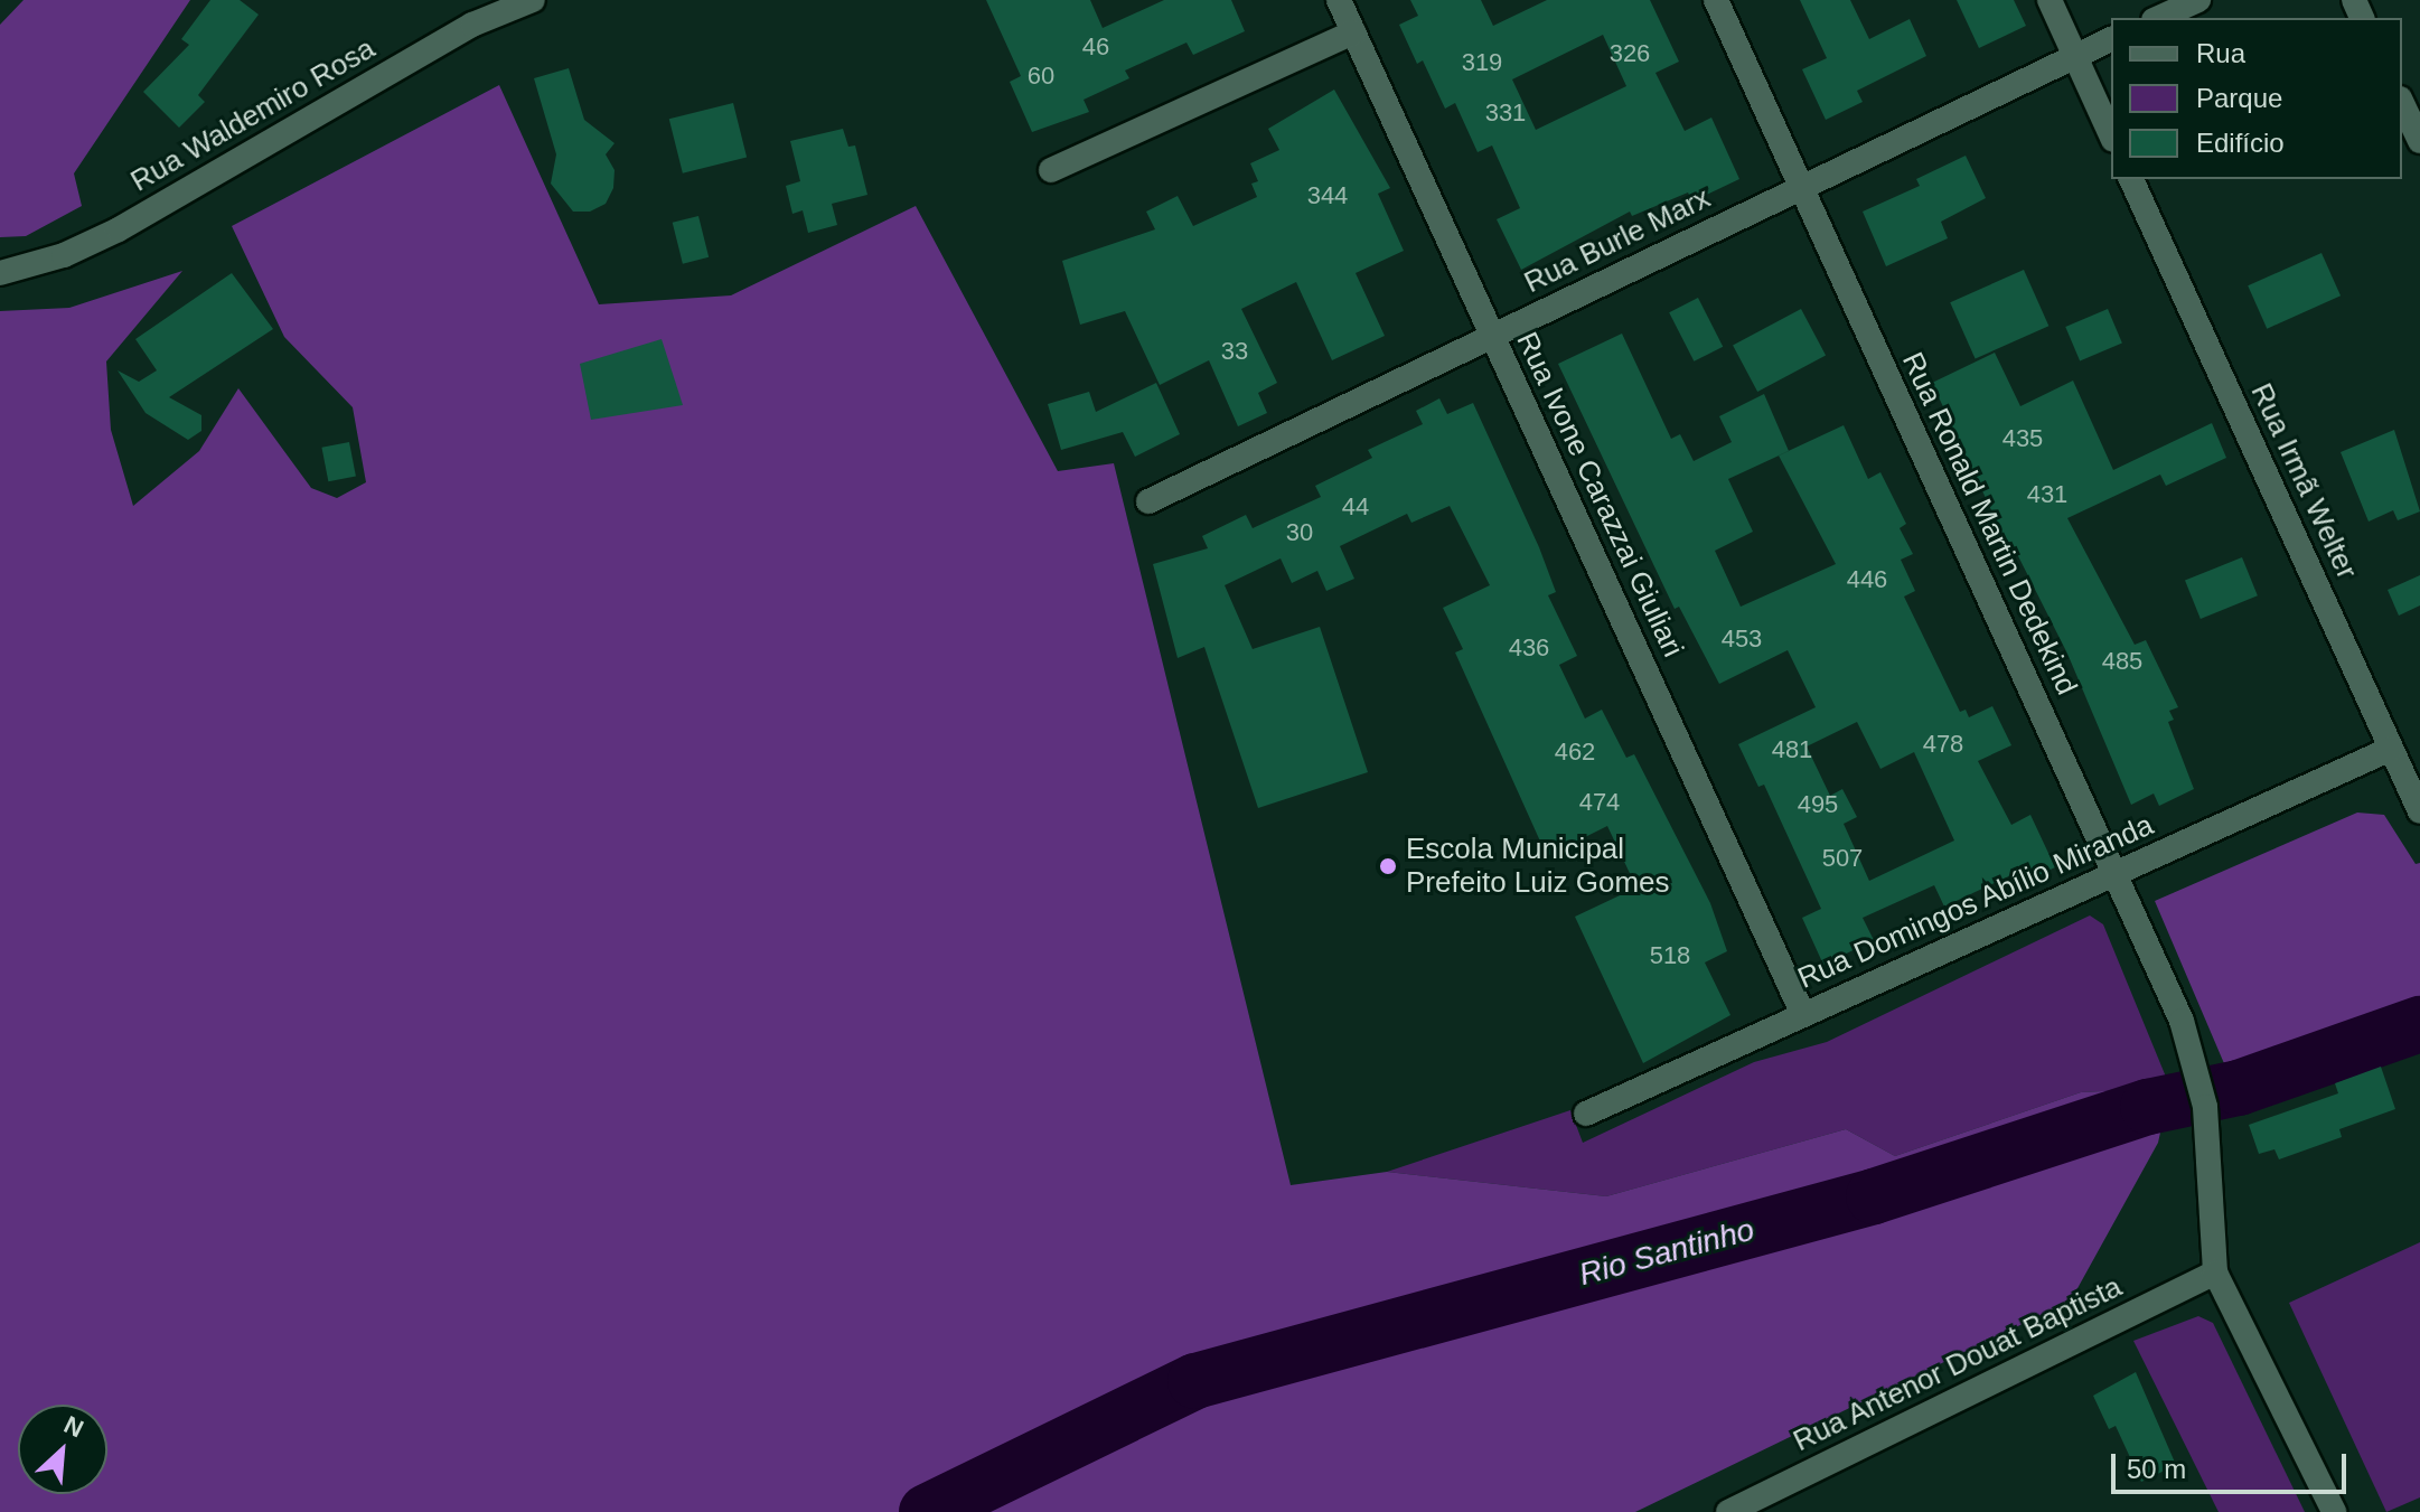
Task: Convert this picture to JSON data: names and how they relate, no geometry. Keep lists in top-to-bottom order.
{
  "streets": {
    "street": [
      "Rua Waldemiro Rosa",
      "Rua Burle Marx",
      "Rua Irmã Welter",
      "Rua Ivone Carazzai Giuliari",
      "Rua Ronald Martin Dedekind",
      "Rua Domingos Abílio Miranda",
      "Rua Antenor Douat Baptista"
    ]
  },
  "crossings": [
    ["Rua Burle Marx", "Rua Ivone Carazzai Giuliari"],
    ["Rua Burle Marx", "Rua Ronald Martin Dedekind"],
    ["Rua Irmã Welter", "Rua Domingos Abílio Miranda"],
    ["Rua Ivone Carazzai Giuliari", "Rua Domingos Abílio Miranda"],
    ["Rua Ronald Martin Dedekind", "Rua Domingos Abílio Miranda"],
    ["Rua Ronald Martin Dedekind", "Rua Antenor Douat Baptista"]
  ],
  "water": ["Rio Santinho"],
  "places": ["Escola Municipal Prefeito Luiz Gomes"],
  "house_numbers": [
    "46",
    "326",
    "319",
    "60",
    "331",
    "344",
    "33",
    "435",
    "431",
    "44",
    "30",
    "446",
    "453",
    "436",
    "485",
    "478",
    "481",
    "462",
    "474",
    "495",
    "507",
    "518"
  ],
  "legend": ["Rua", "Parque", "Edifício"],
  "scale_bar": "50 m",
  "north": "top right"
}
